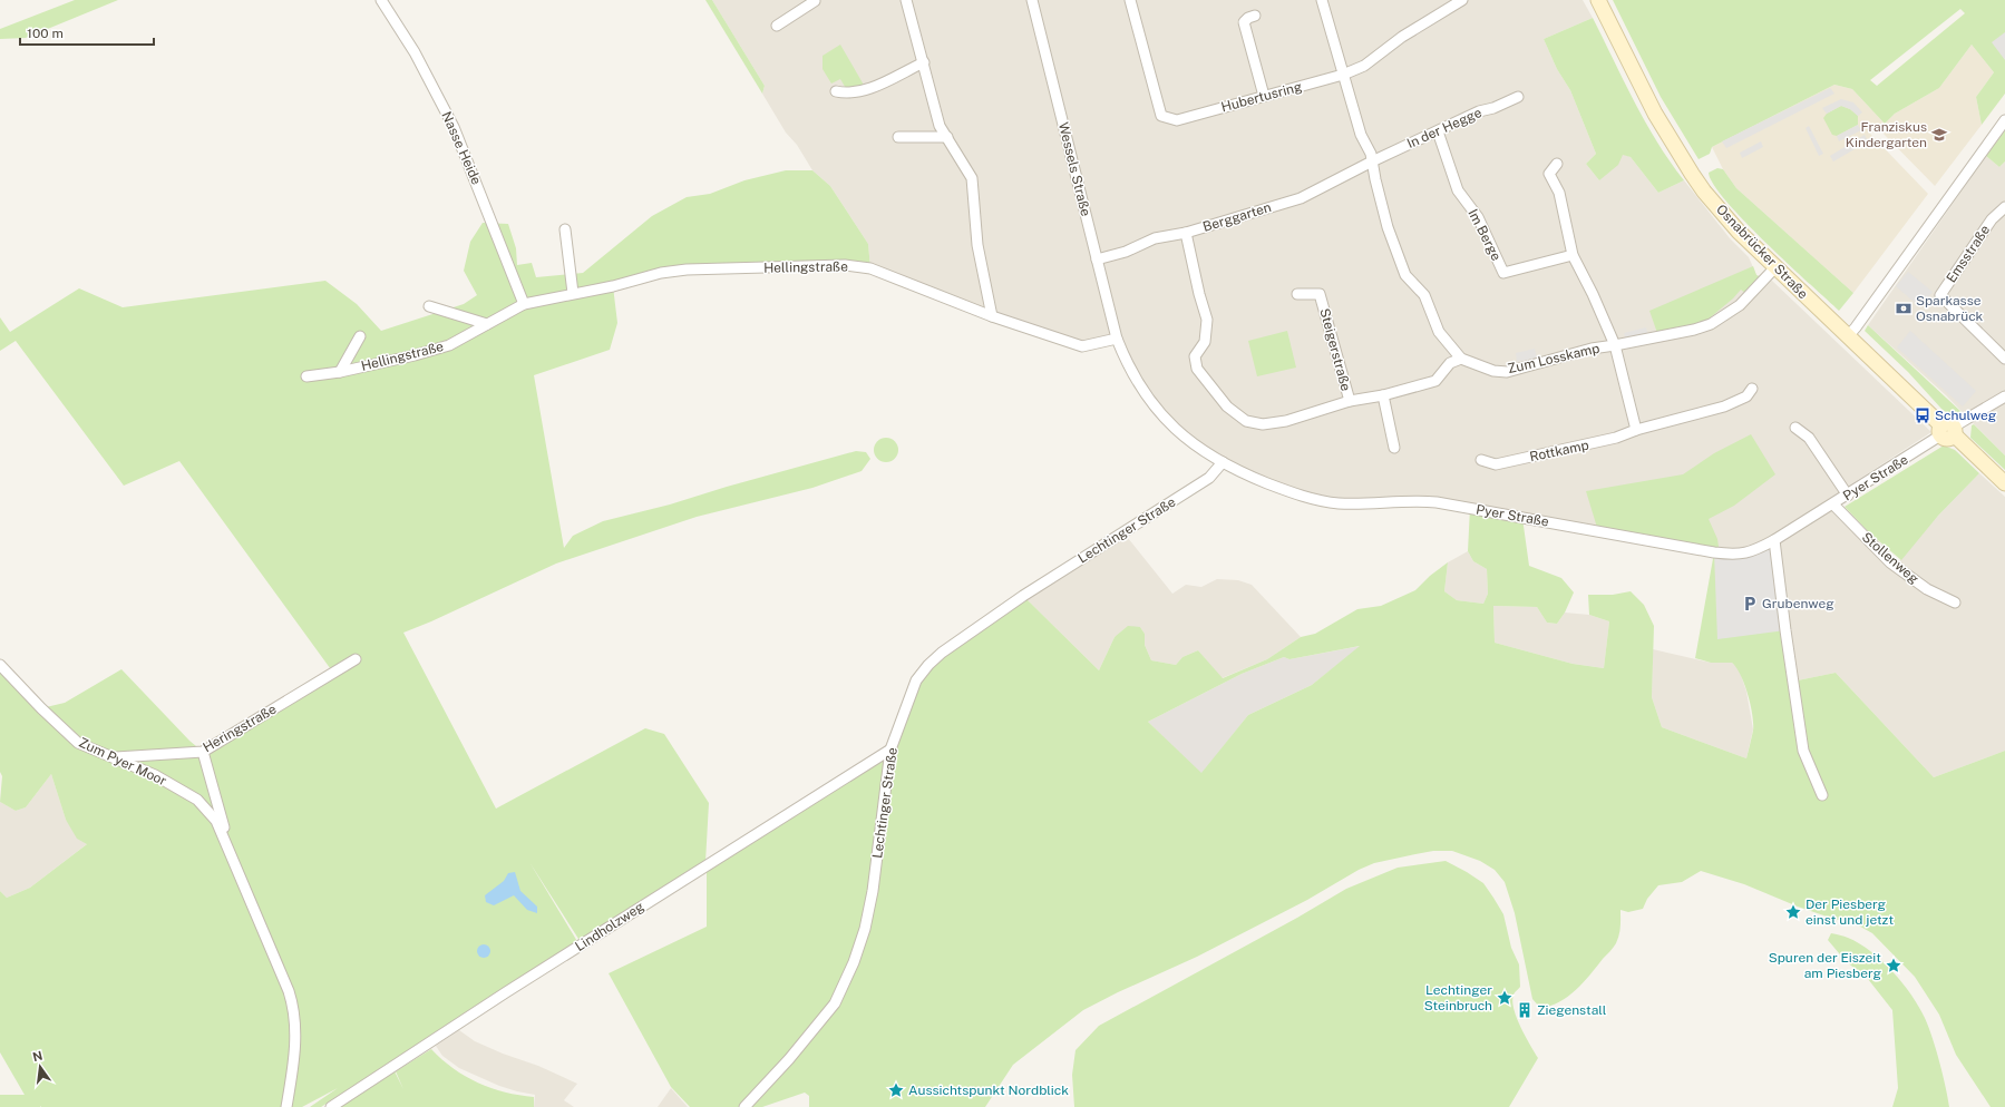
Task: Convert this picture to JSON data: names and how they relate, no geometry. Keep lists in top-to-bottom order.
{
  "streets": {
    "street": [
      "Hubertusring",
      "In der Hegge",
      "Nasse Heide",
      "Wessels Straße",
      "Berggarten",
      "Im Berge",
      "Osnabrücker Straße",
      "Emsstraße",
      "Hellingstraße",
      "Steigerstraße",
      "Zum Losskamp",
      "Rottkamp",
      "Pyer Straße",
      "Lechtinger Straße",
      "Stollenweg",
      "Heringstraße",
      "Zum Pyer Moor",
      "Lindholzweg"
    ]
  },
  "crossings": [
    ["Hubertusring", "Zum Losskamp"],
    ["In der Hegge", "Berggarten"],
    ["In der Hegge", "Im Berge"],
    ["In der Hegge", "Zum Losskamp"],
    ["Nasse Heide", "Hellingstraße"],
    ["Wessels Straße", "Berggarten"],
    ["Wessels Straße", "Hellingstraße"],
    ["Wessels Straße", "Pyer Straße"],
    ["Berggarten", "Zum Losskamp"],
    ["Osnabrücker Straße", "Zum Losskamp"],
    ["Osnabrücker Straße", "Pyer Straße"],
    ["Hellingstraße", "Pyer Straße"],
    ["Pyer Straße", "Lechtinger Straße"],
    ["Pyer Straße", "Stollenweg"],
    ["Lechtinger Straße", "Lindholzweg"],
    ["Heringstraße", "Zum Pyer Moor"]
  ],
  "places": {
    "school or university": ["Franziskus Kindergarten"],
    "bank": ["Sparkasse Osnabrück"],
    "bus stop": ["Schulweg"],
    "parking": ["Grubenweg"],
    "place": [
      "Der Piesberg einst und jetzt",
      "Spuren der Eiszeit am Piesberg",
      "Lechtinger Steinbruch",
      "Aussichtspunkt Nordblick"
    ],
    "building": ["Ziegenstall"]
  },
  "scale_bar": "100 m",
  "north": "top"
}
